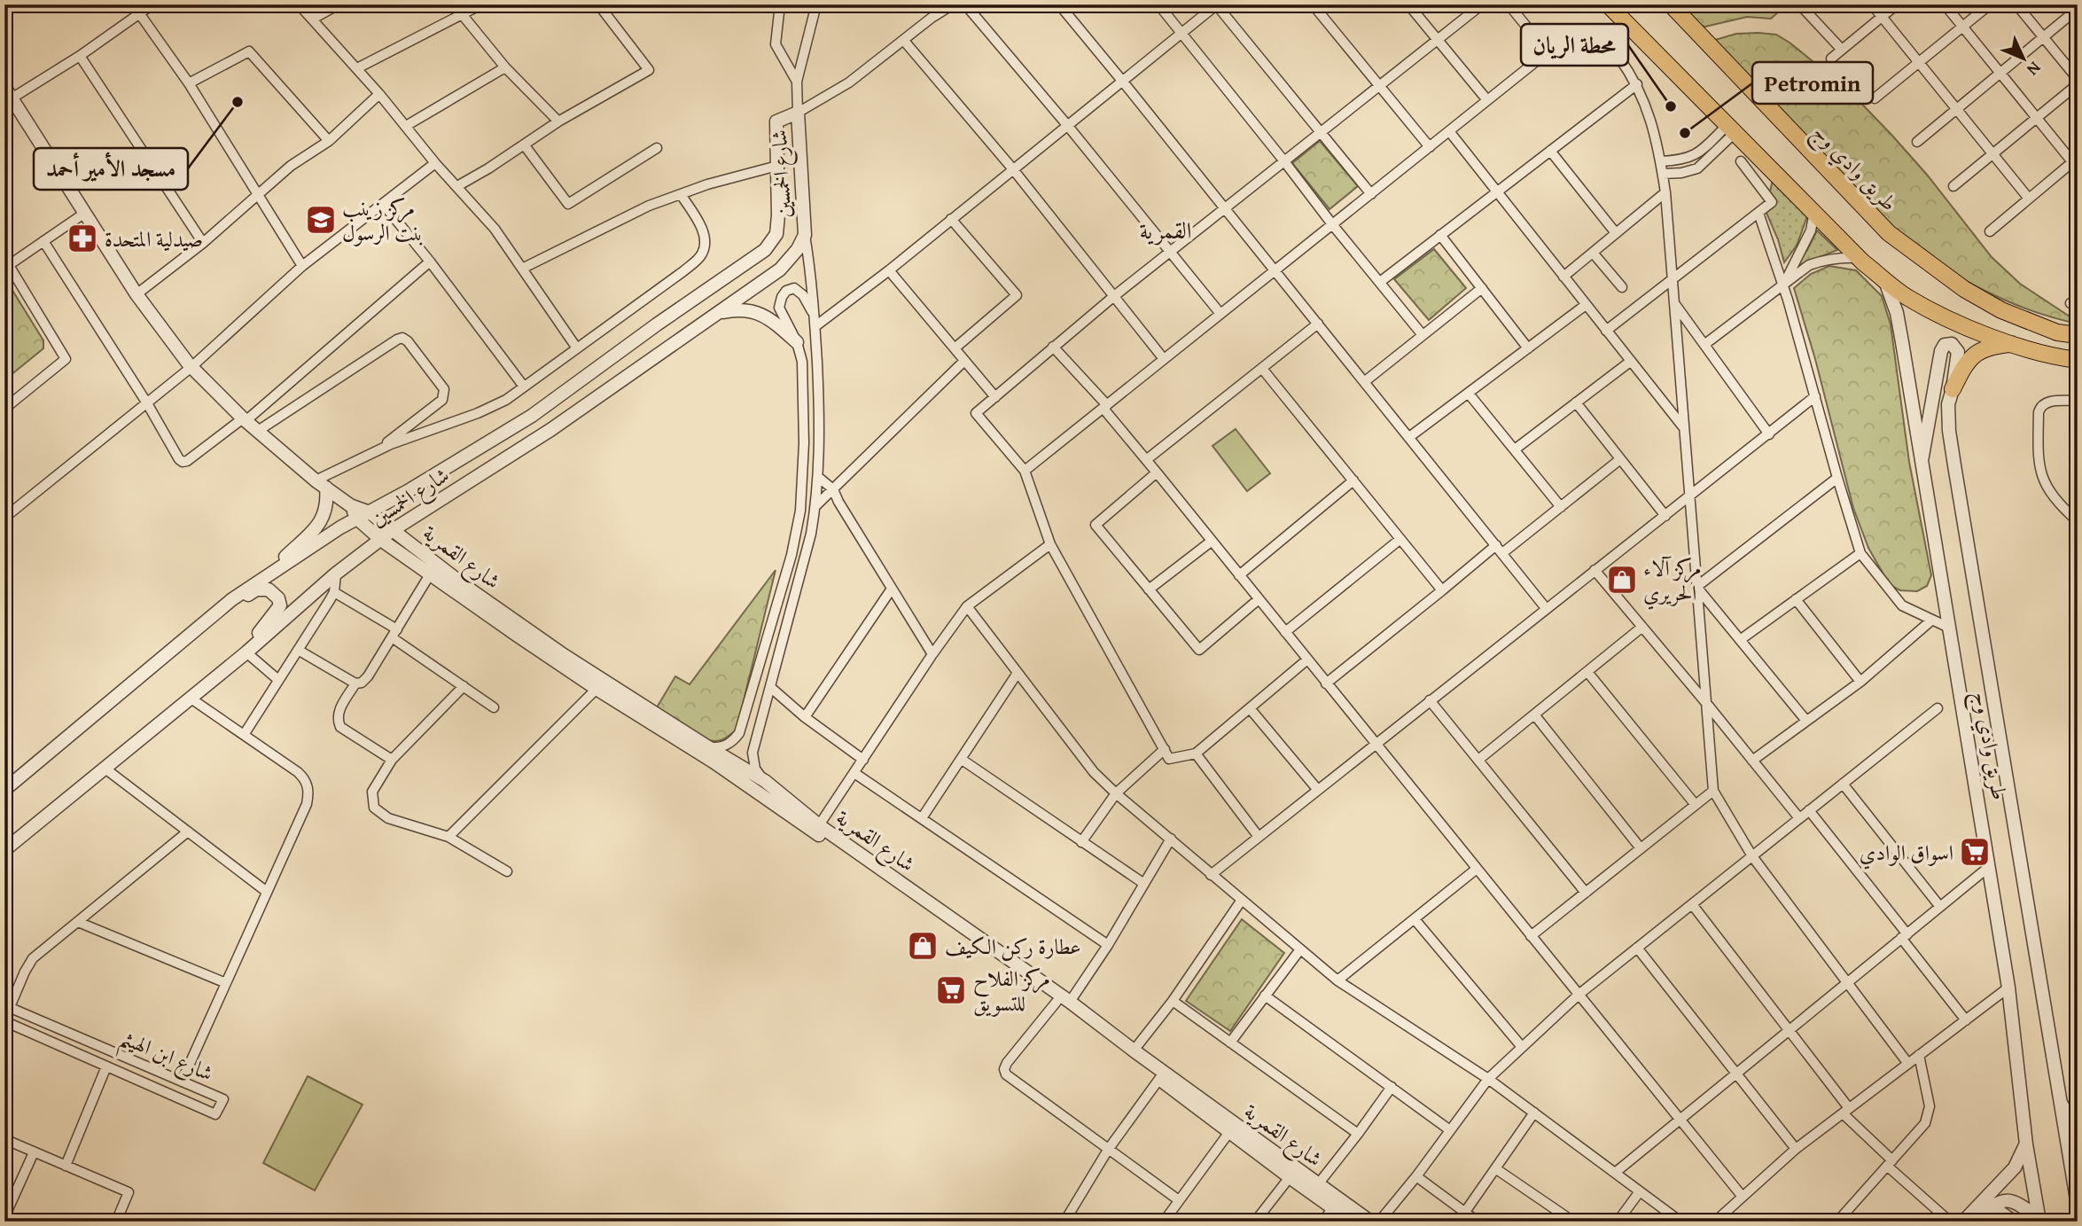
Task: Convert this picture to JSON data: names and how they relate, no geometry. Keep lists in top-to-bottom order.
{
  "streets": {
    "main road": ["طريق وادي وج"],
    "street": ["شارع الخمسين", "شارع القمرية", "شارع ابن الهيثم"]
  },
  "crossings": [
    ["شارع الخمسين", "شارع القمرية"]
  ],
  "districts": ["القمرية"],
  "places": {
    "other": ["مسجد الأمير أحمد", "محطة الريان", "Petromin"],
    "school or university": ["مركز زينب بنت الرسول"],
    "pharmacy": ["صيدلية المتحدة"],
    "shop": ["مركز آلاء الحريري", "عطارة ركن الكيف"],
    "supermarket": ["اسواق الوادي", "مركز الفلاح للتسويق"]
  },
  "north": "bottom right"
}
